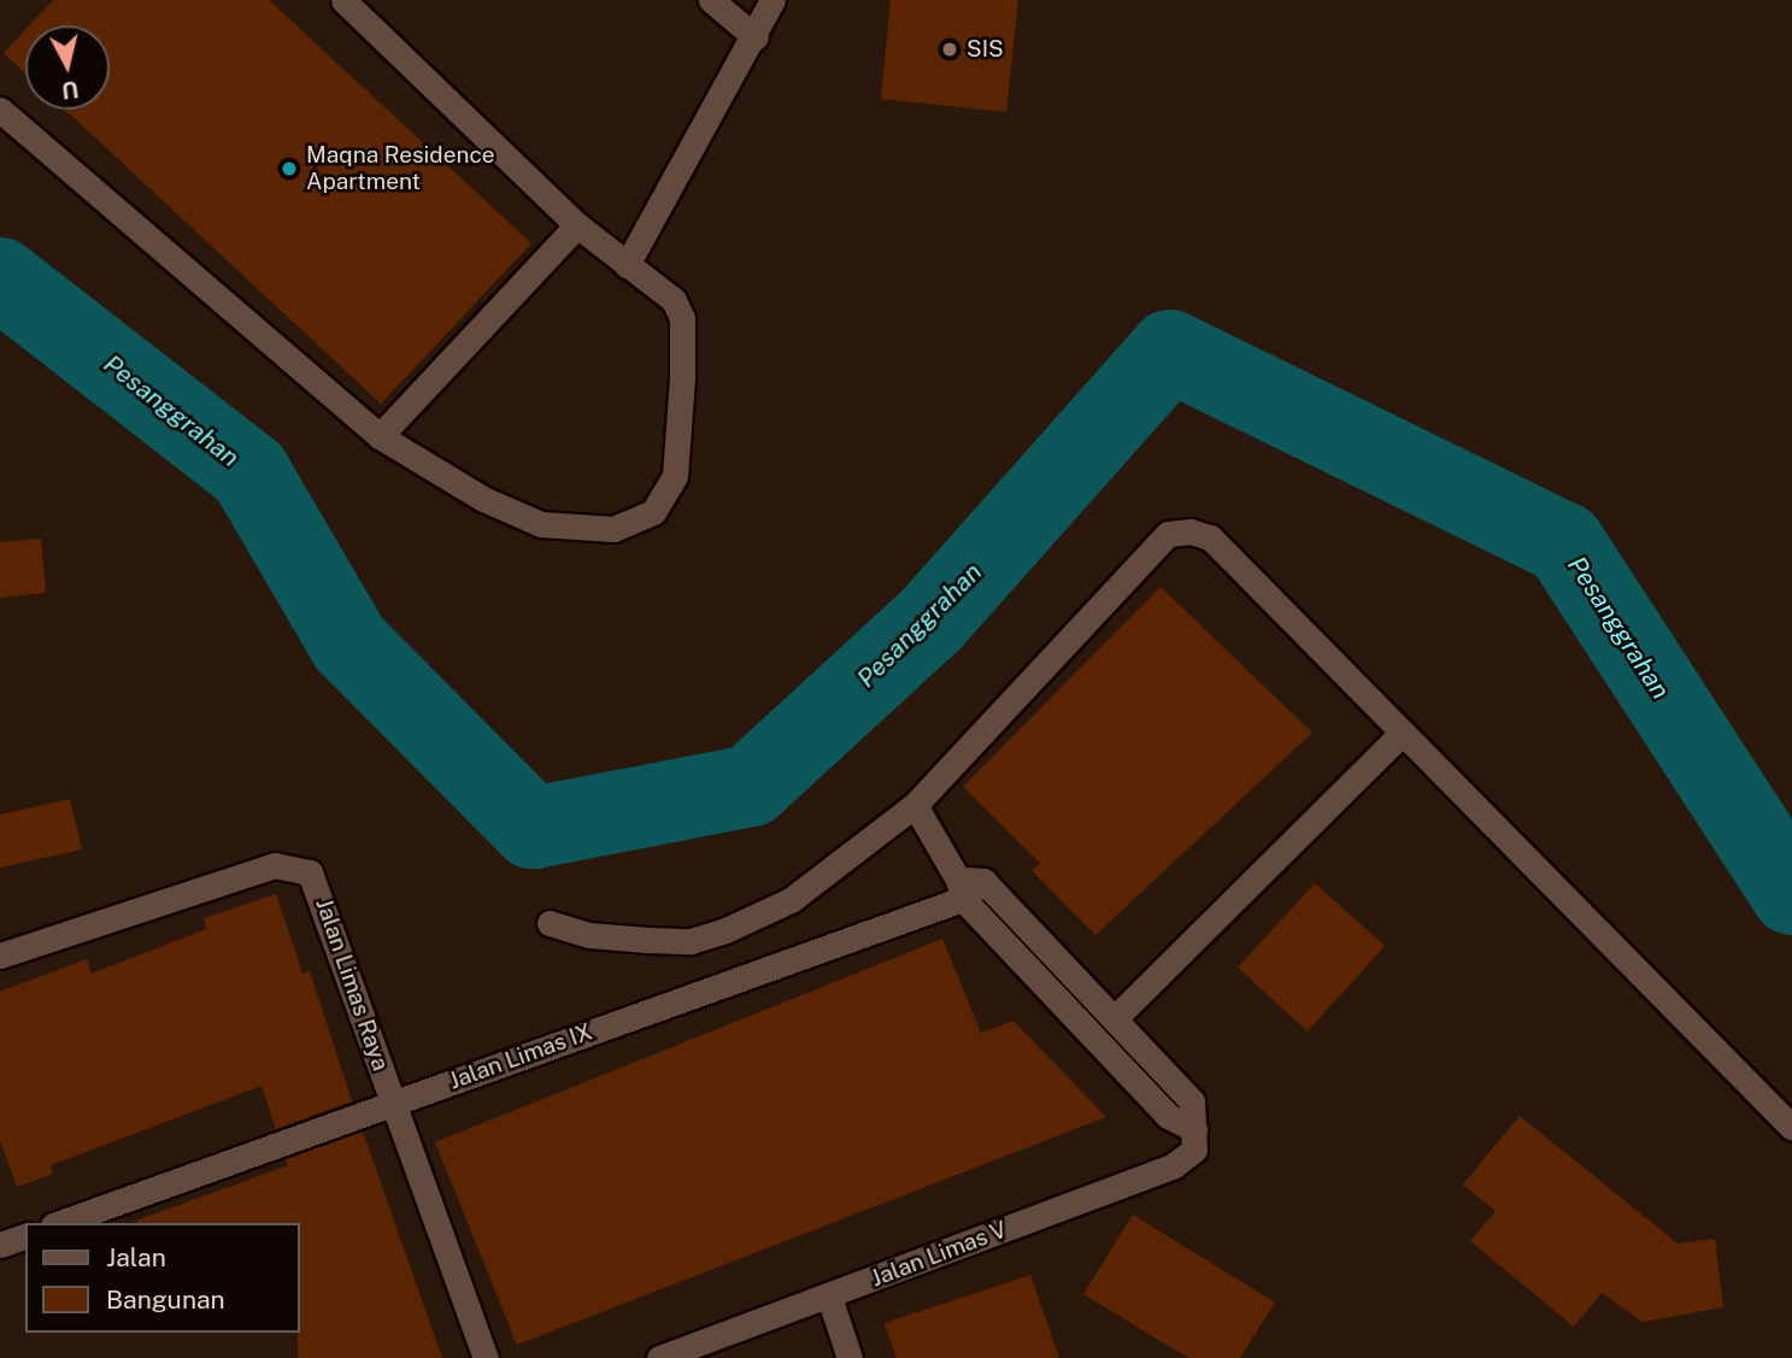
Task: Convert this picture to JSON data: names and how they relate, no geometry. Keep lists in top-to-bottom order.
{
  "streets": {
    "street": ["Jalan Limas Raya", "Jalan Limas IX", "Jalan Limas V"]
  },
  "crossings": [
    ["Jalan Limas Raya", "Jalan Limas IX"]
  ],
  "water": ["Pesanggrahan"],
  "places": ["SIS", "Maqna Residence Apartment"],
  "legend": ["Jalan", "Bangunan"],
  "north": "bottom"
}
